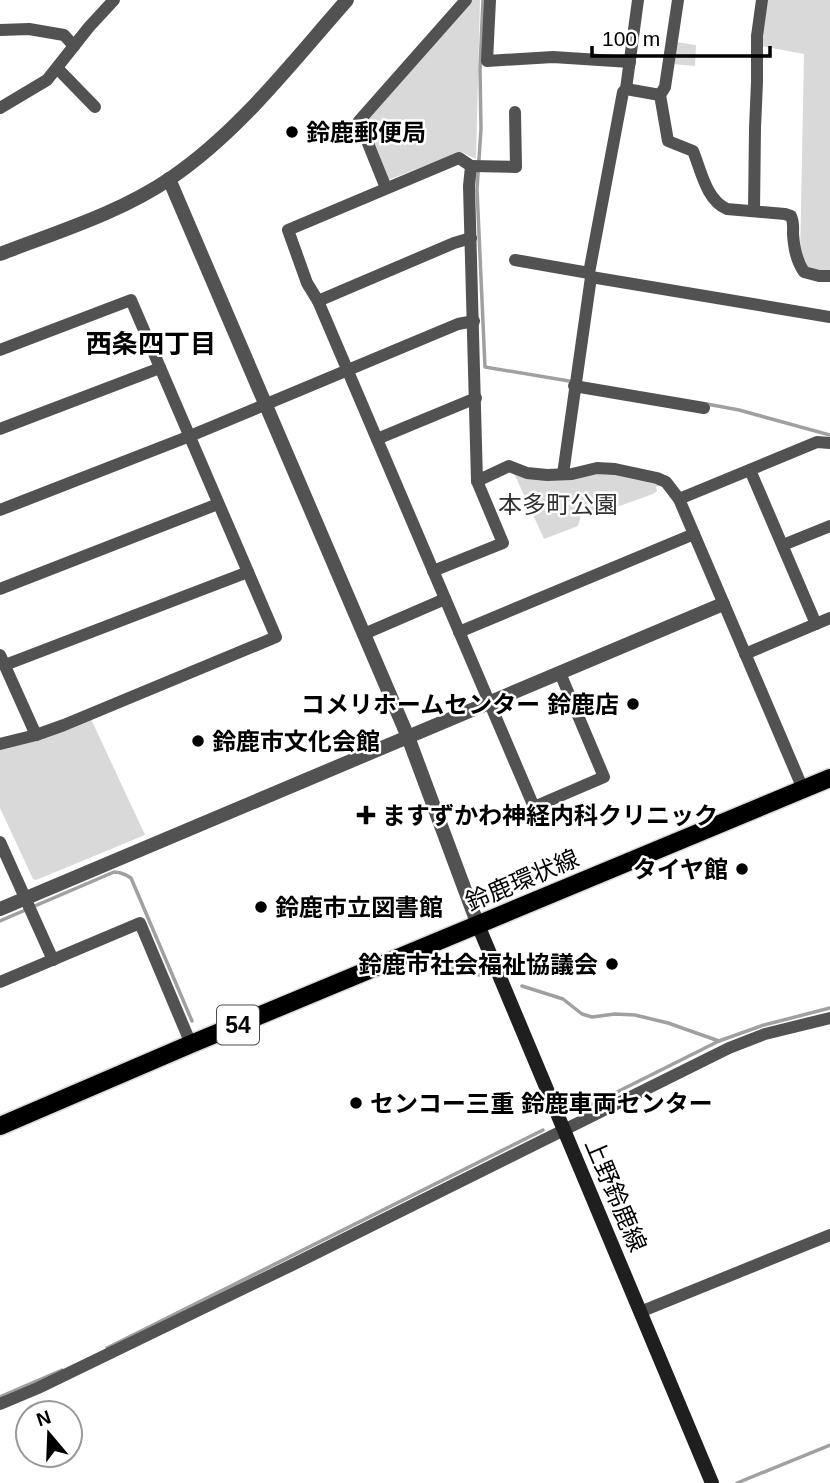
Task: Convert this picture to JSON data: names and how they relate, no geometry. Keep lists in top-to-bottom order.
{
  "streets": {
    "main road": ["鈴鹿環状線", "54", "上野鈴鹿線"]
  },
  "crossings": [
    ["鈴鹿環状線", "上野鈴鹿線"]
  ],
  "districts": ["西条四丁目"],
  "parks": ["本多町公園"],
  "places": {
    "other": [
      "鈴鹿郵便局",
      "コメリホームセンター 鈴鹿店",
      "鈴鹿市文化会館",
      "タイヤ館",
      "鈴鹿市立図書館",
      "鈴鹿市社会福祉協議会",
      "センコー三重 鈴鹿車両センター"
    ],
    "health": ["ますずかわ神経内科クリニック"]
  },
  "scale_bar": "100 m",
  "north": "top"
}
